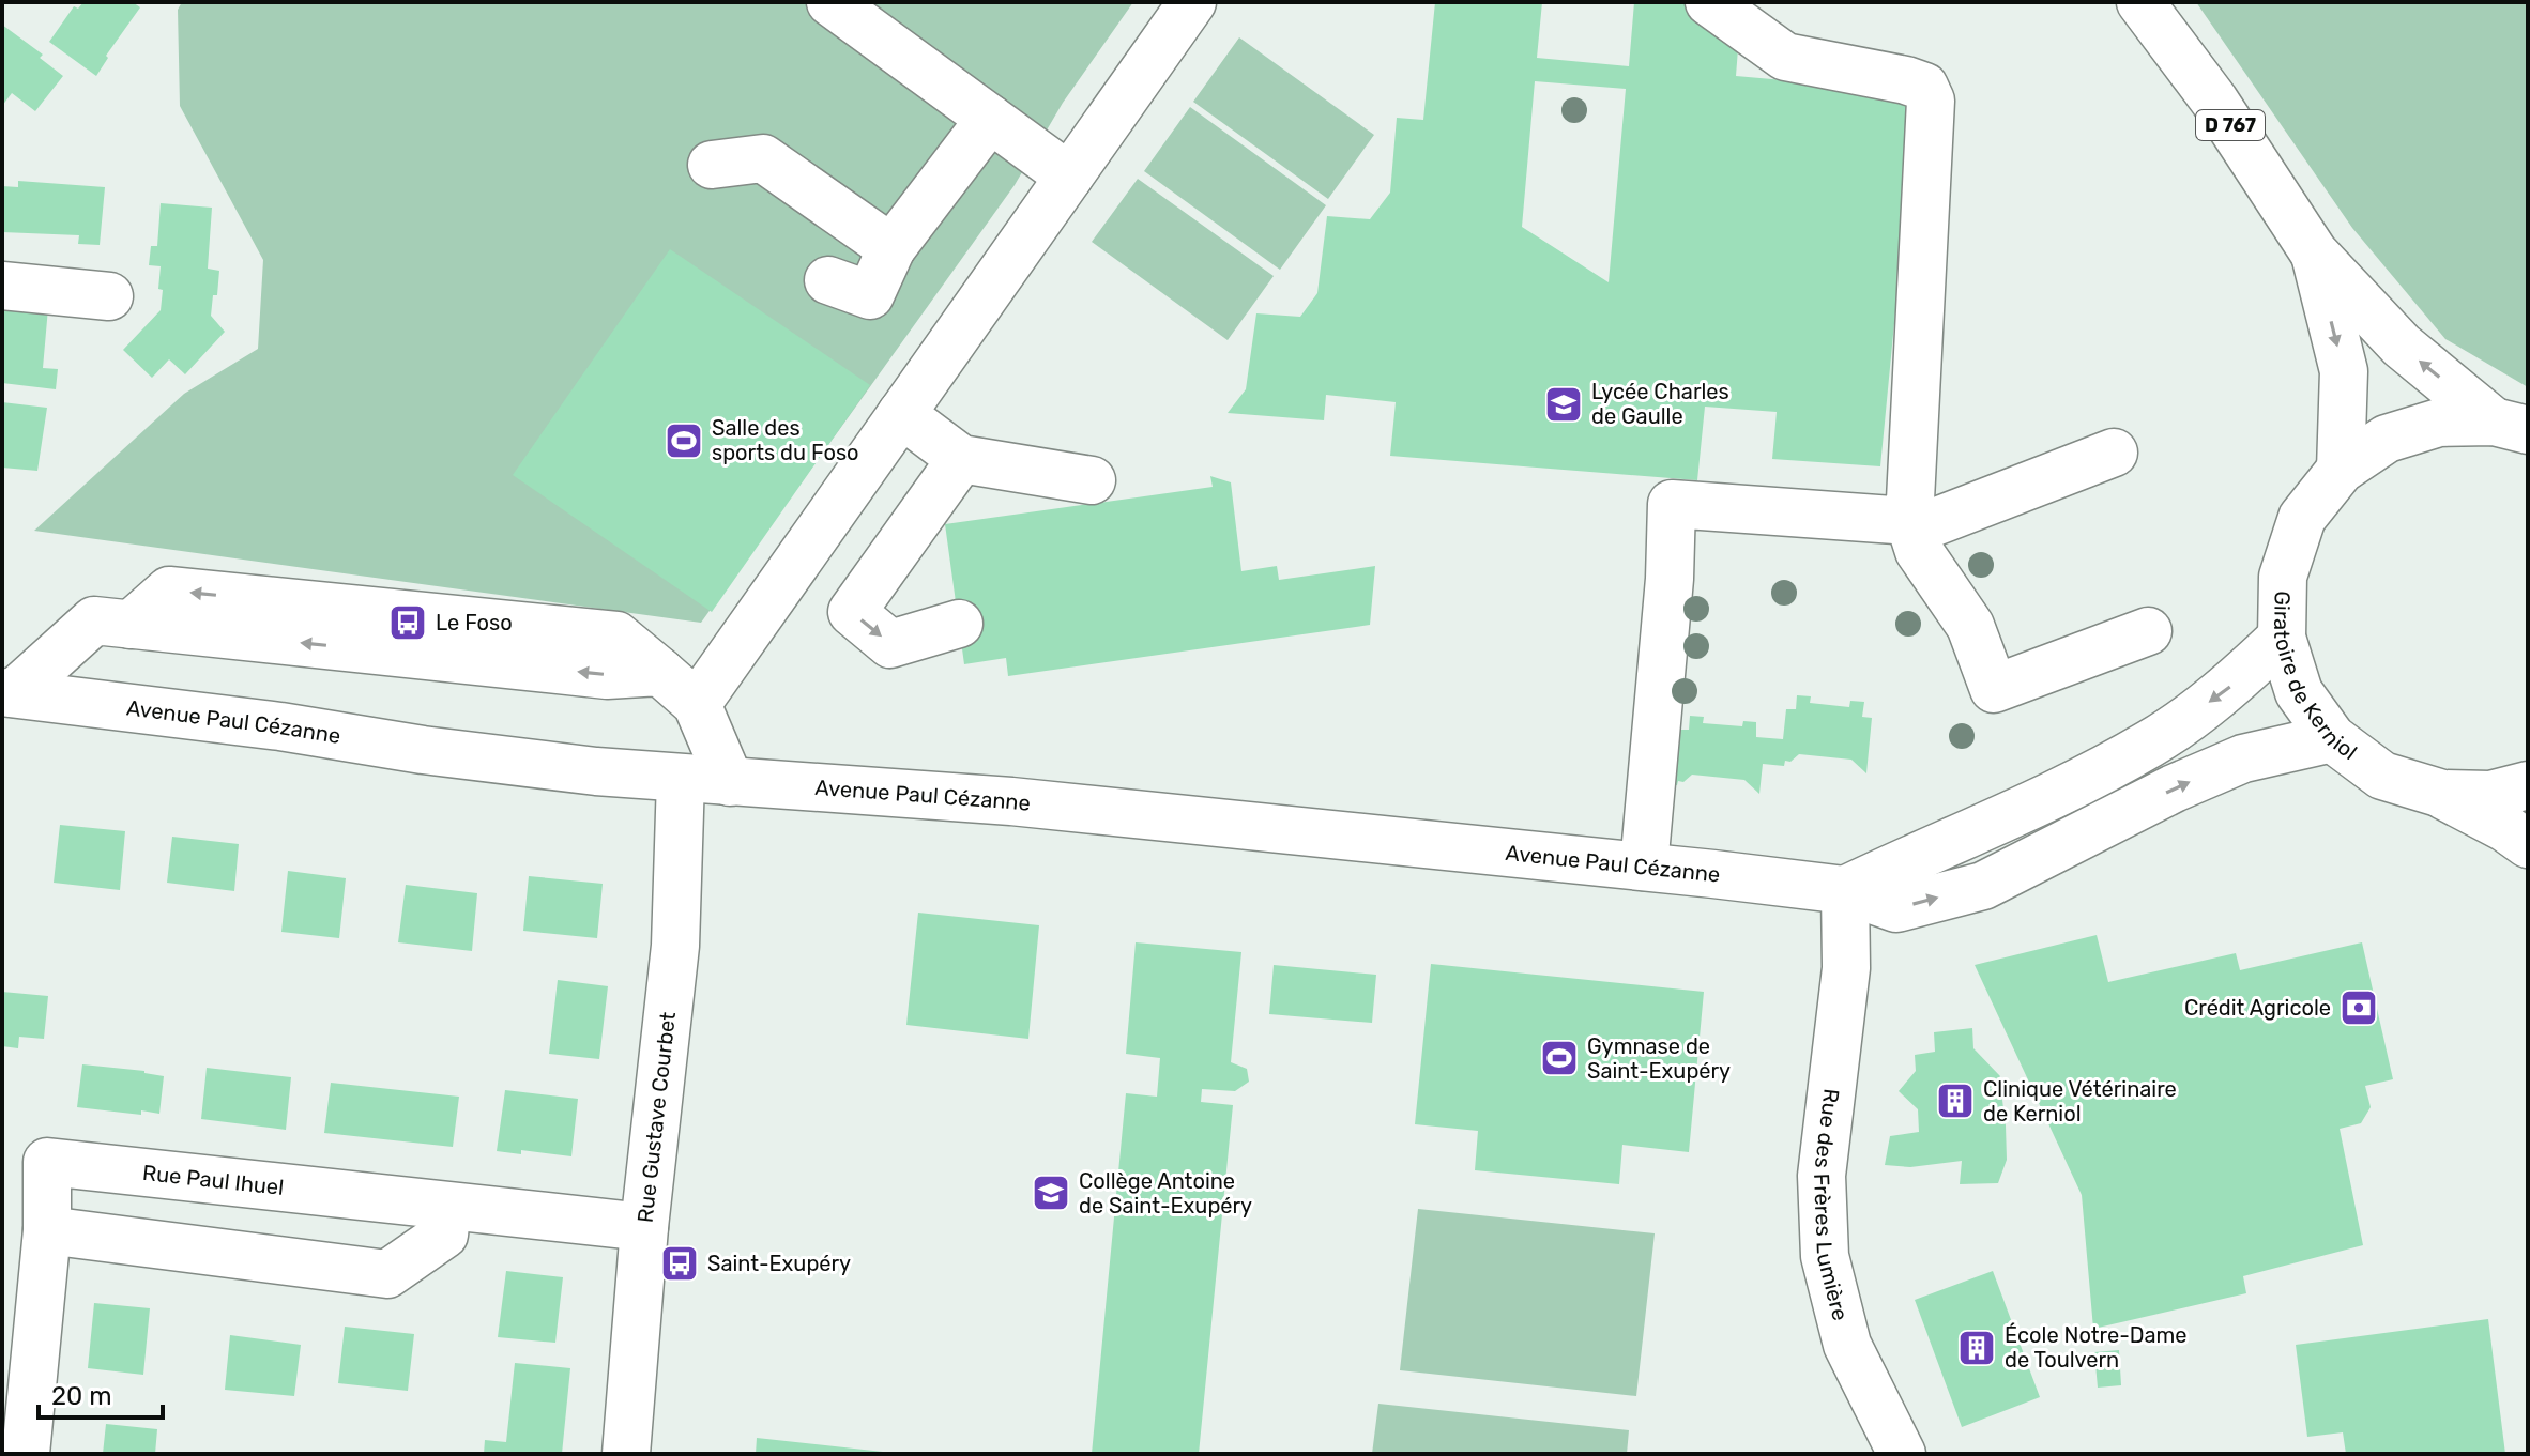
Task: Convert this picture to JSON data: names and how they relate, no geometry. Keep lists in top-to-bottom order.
{
  "streets": {
    "street": [
      "D 767",
      "Giratoire de Kerniol",
      "Avenue Paul Cézanne",
      "Rue Gustave Courbet",
      "Rue Paul Ihuel",
      "Rue des Frères Lumière"
    ]
  },
  "crossings": [
    ["D 767", "Giratoire de Kerniol"],
    ["Giratoire de Kerniol", "Avenue Paul Cézanne"],
    ["Avenue Paul Cézanne", "Rue Gustave Courbet"],
    ["Avenue Paul Cézanne", "Rue des Frères Lumière"],
    ["Rue Gustave Courbet", "Rue Paul Ihuel"]
  ],
  "places": {
    "school or university": ["Lycée Charles de Gaulle", "Collège Antoine de Saint-Exupéry"],
    "sports": ["Salle des sports du Foso", "Gymnase de Saint-Exupéry"],
    "bus stop": ["Le Foso", "Saint-Exupéry"],
    "bank": ["Crédit Agricole"],
    "building": ["Clinique Vétérinaire de Kerniol", "École Notre-Dame de Toulvern"]
  },
  "scale_bar": "20 m"
}
